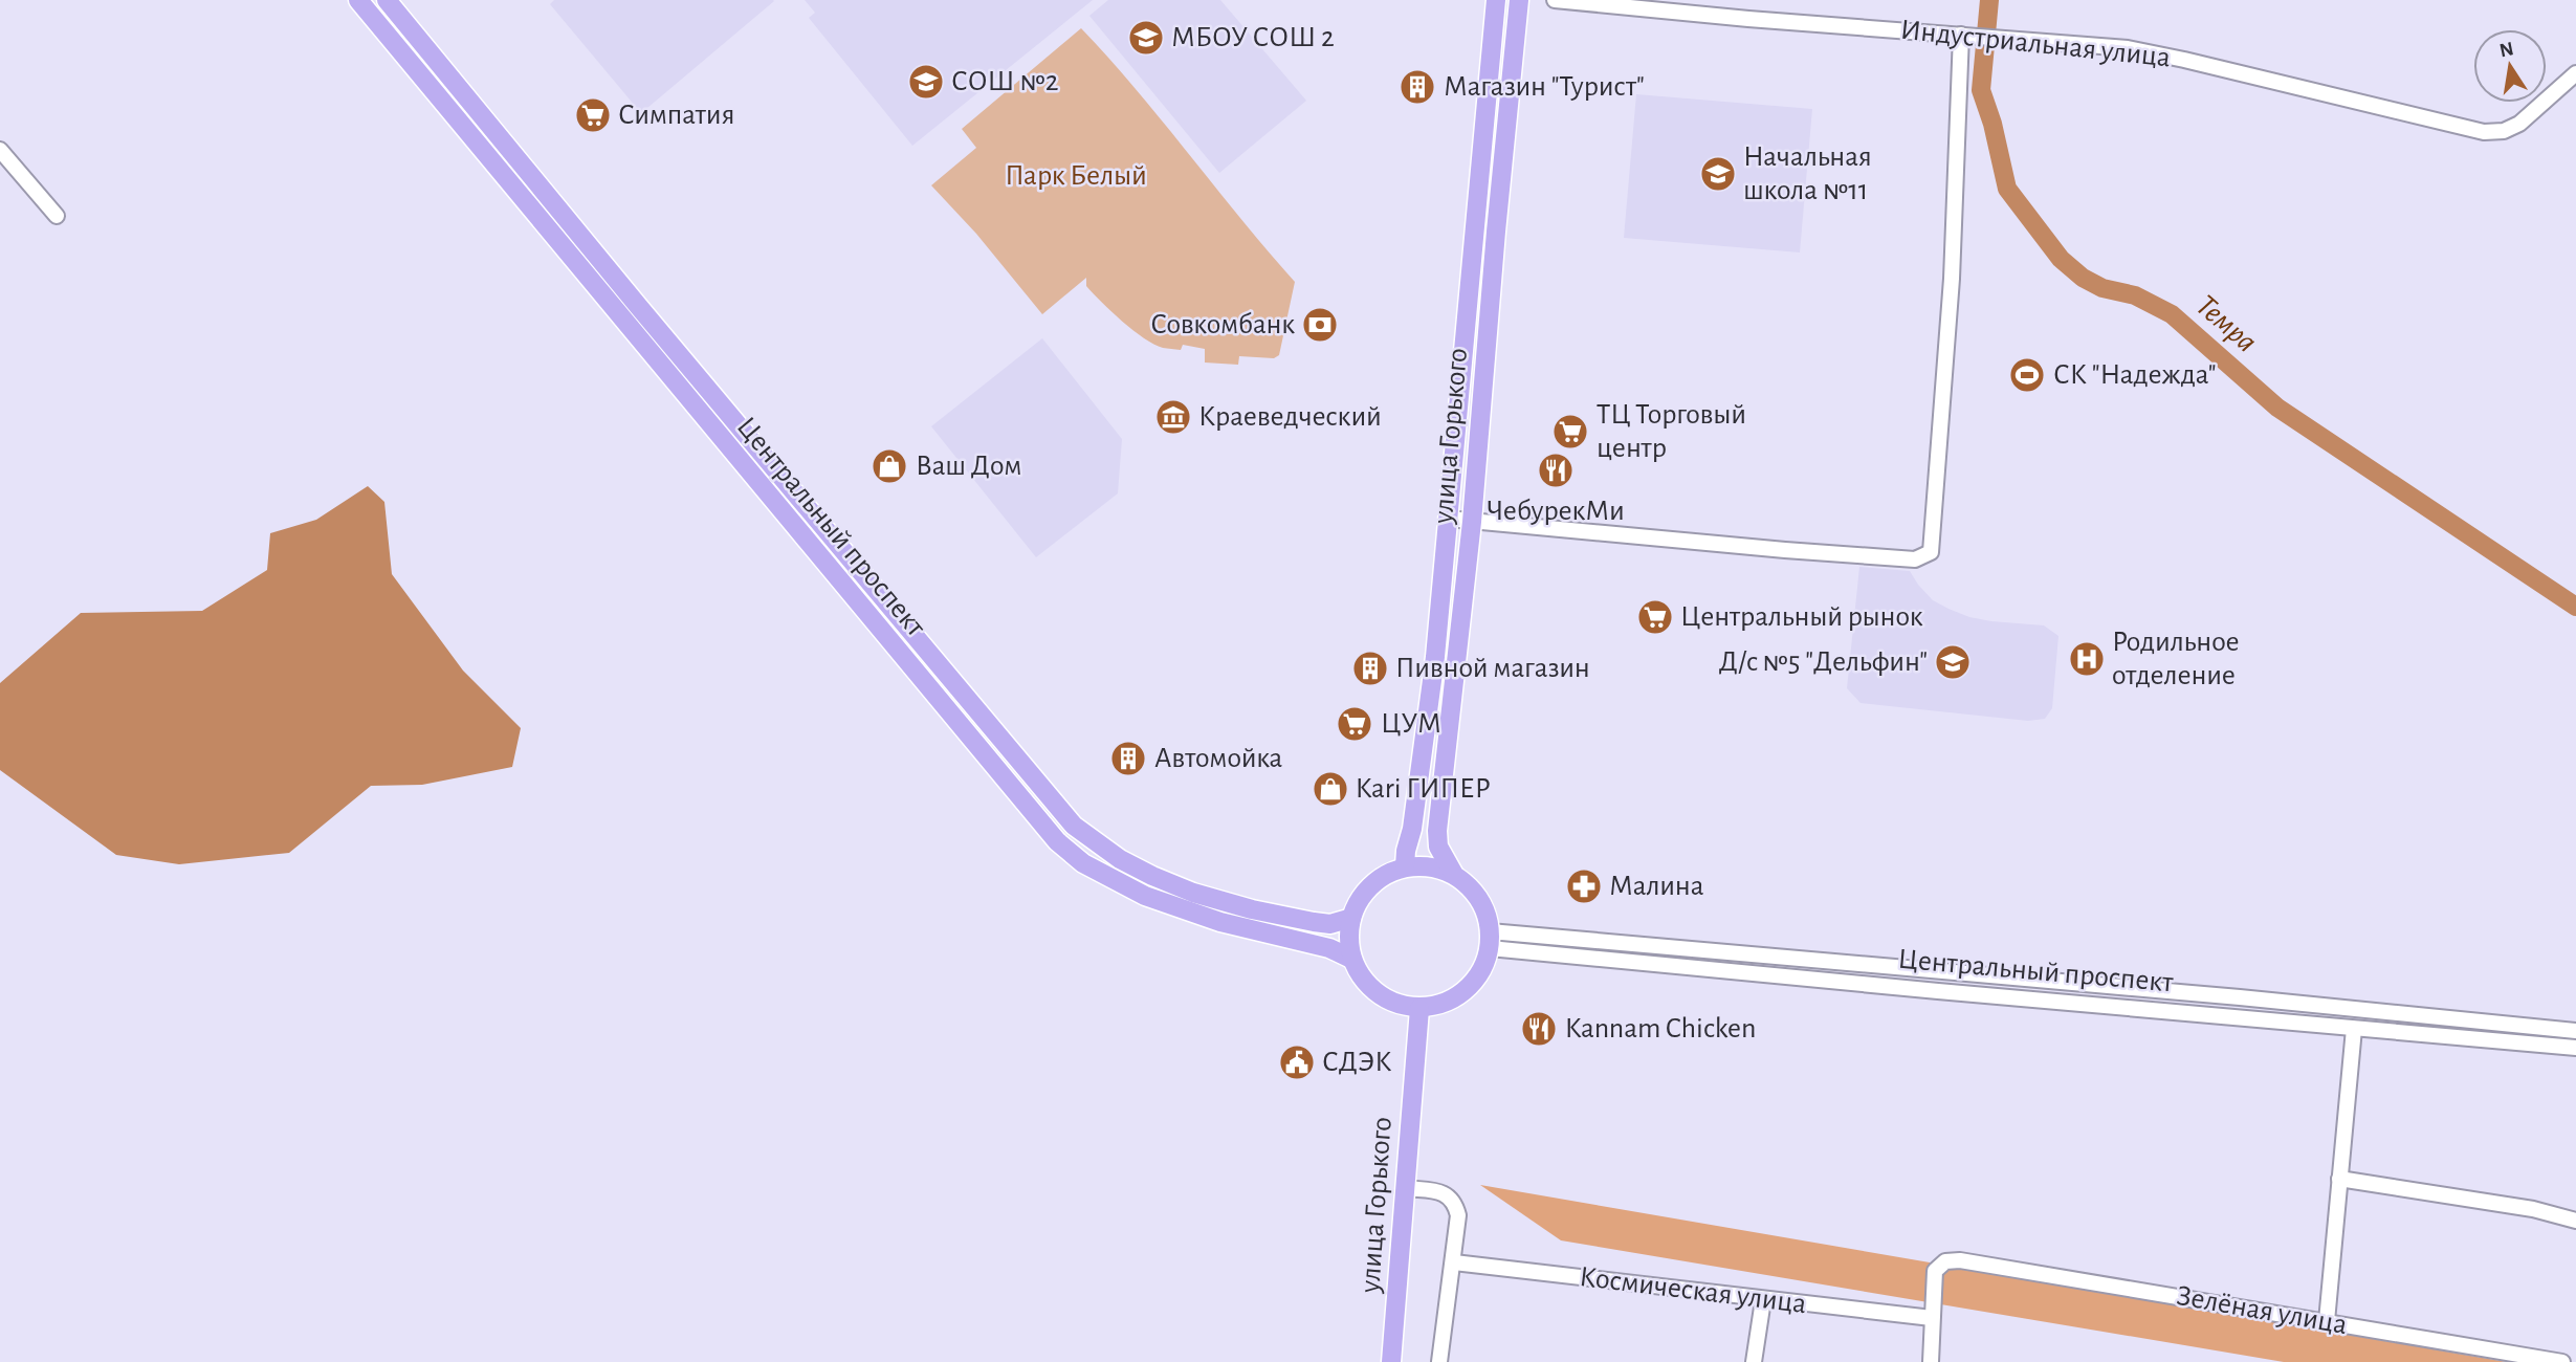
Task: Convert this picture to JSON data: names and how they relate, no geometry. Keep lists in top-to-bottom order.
{
  "streets": {
    "main road": ["улица Горького", "Центральный проспект"],
    "street": ["Индустриальная улица", "Космическая улица", "Зелёная улица"]
  },
  "crossings": [
    ["улица Горького", "Центральный проспект"],
    ["Космическая улица", "Зелёная улица"]
  ],
  "water": ["Темра"],
  "parks": ["Парк Белый"],
  "places": {
    "school or university": [
      "МБОУ СОШ 2",
      "СОШ №2",
      "Начальная школа №11",
      "Д/c №5 \"Дельфин\""
    ],
    "building": ["Магазин \"Турист\"", "Пивной магазин", "Автомойка"],
    "supermarket": [
      "Симпатия",
      "ТЦ Торговый центр",
      "Центральный рынок",
      "ЦУМ"
    ],
    "bank": ["Совкомбанк"],
    "sports": ["СК \"Надежда\""],
    "museum": ["Краеведческий"],
    "shop": ["Ваш Дом", "Kari ГИПЕР"],
    "restaurant": ["ЧебурекМи", "Kannam Chicken"],
    "hospital": ["Родильное отделение"],
    "pharmacy": ["Малина"],
    "public building": ["СДЭК"]
  },
  "north": "top"
}
